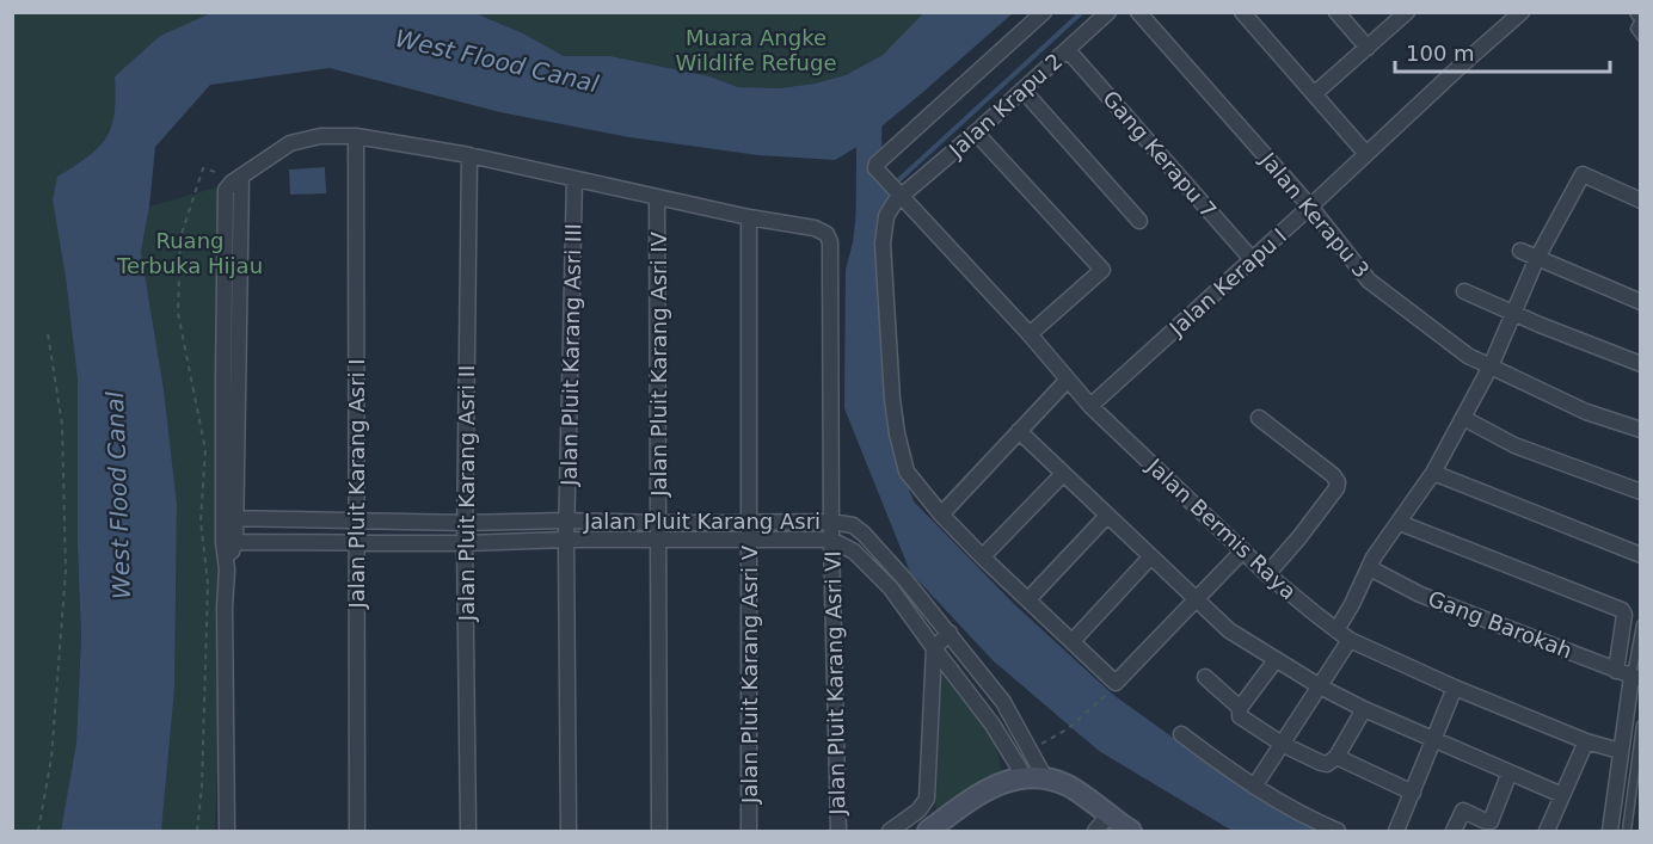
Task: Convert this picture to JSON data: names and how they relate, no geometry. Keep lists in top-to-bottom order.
{
  "streets": {
    "street": [
      "Jalan Krapu 2",
      "Gang Kerapu 7",
      "Jalan Kerapu 3",
      "Jalan Kerapu I",
      "Jalan Pluit Karang Asri III",
      "Jalan Pluit Karang Asri IV",
      "Jalan Pluit Karang Asri I",
      "Jalan Pluit Karang Asri II",
      "Jalan Pluit Karang Asri",
      "Jalan Bermis Raya",
      "Gang Barokah",
      "Jalan Pluit Karang Asri V",
      "Jalan Pluit Karang Asri VI"
    ]
  },
  "crossings": [
    ["Jalan Krapu 2", "Gang Kerapu 7"],
    ["Jalan Krapu 2", "Jalan Bermis Raya"],
    ["Gang Kerapu 7", "Jalan Kerapu I"],
    ["Jalan Kerapu 3", "Jalan Kerapu I"],
    ["Jalan Kerapu I", "Jalan Bermis Raya"],
    ["Jalan Pluit Karang Asri III", "Jalan Pluit Karang Asri"],
    ["Jalan Pluit Karang Asri IV", "Jalan Pluit Karang Asri"],
    ["Jalan Pluit Karang Asri I", "Jalan Pluit Karang Asri"],
    ["Jalan Pluit Karang Asri II", "Jalan Pluit Karang Asri"],
    ["Jalan Pluit Karang Asri", "Jalan Pluit Karang Asri V"],
    ["Jalan Pluit Karang Asri", "Jalan Pluit Karang Asri VI"],
    ["Jalan Pluit Karang Asri V", "Jalan Pluit Karang Asri VI"]
  ],
  "water": ["West Flood Canal"],
  "parks": ["Muara Angke Wildlife Refuge", "Ruang Terbuka Hijau"],
  "scale_bar": "100 m"
}
